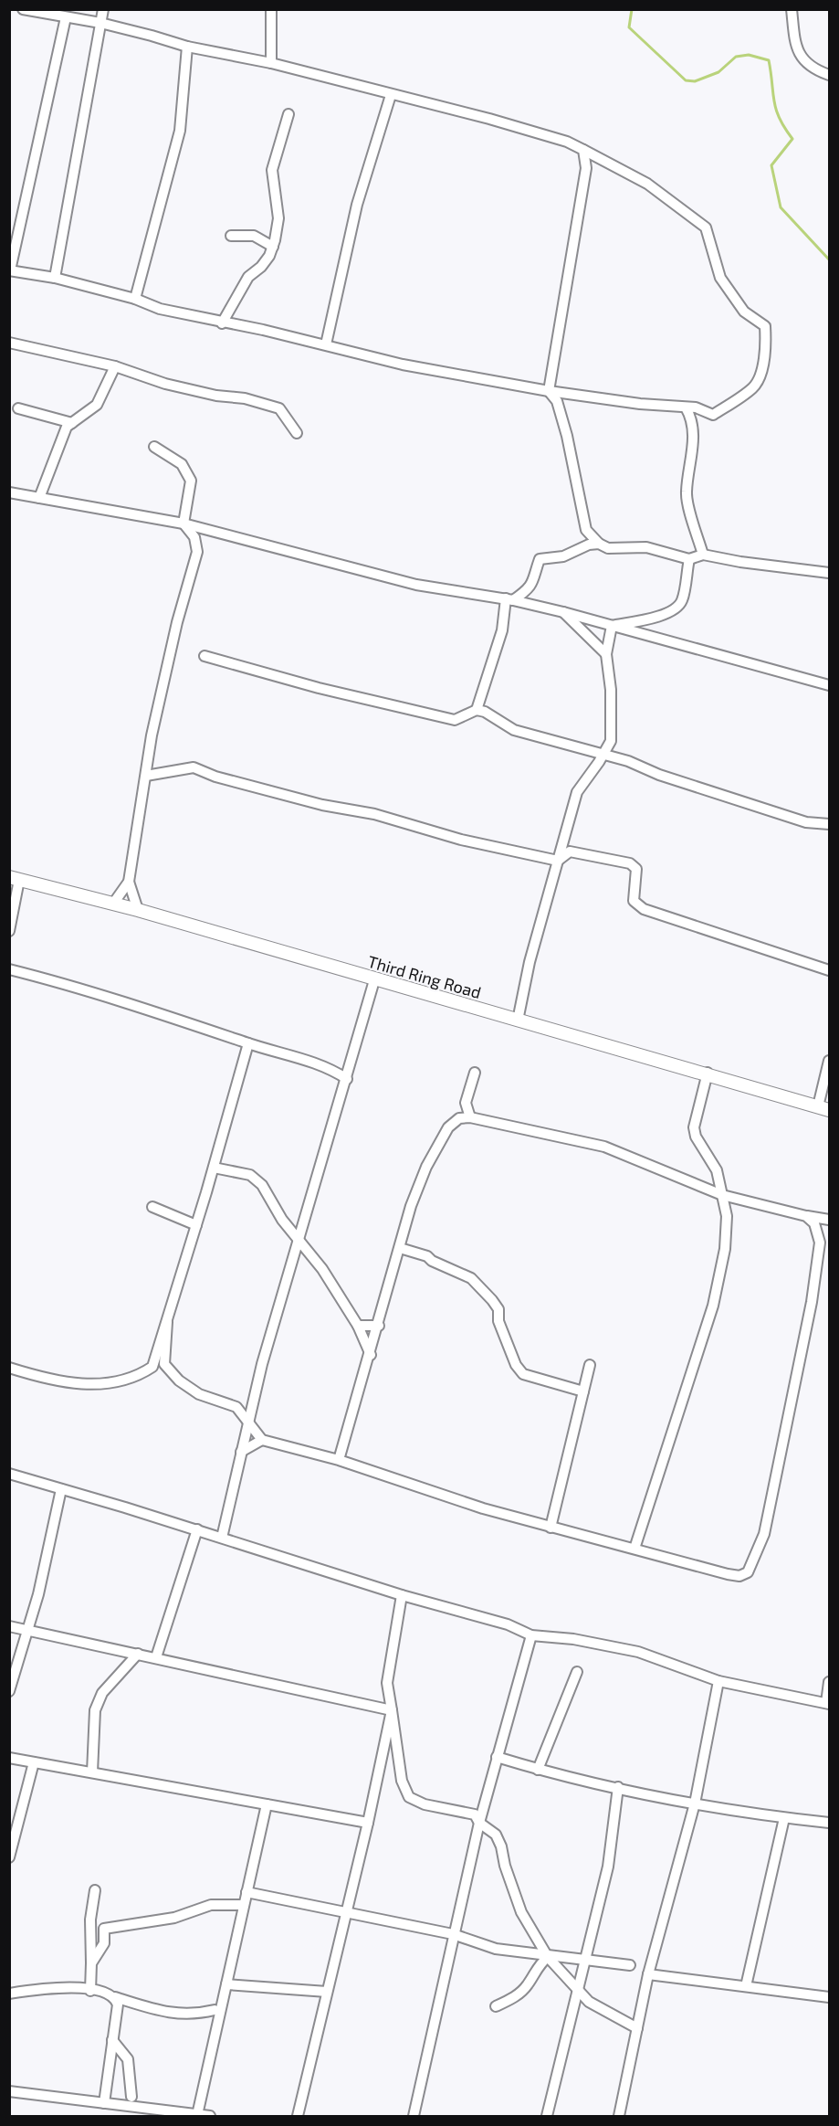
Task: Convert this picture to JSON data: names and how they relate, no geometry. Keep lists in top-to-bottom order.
{
  "streets": {
    "street": ["Third Ring Road"]
  }
}
